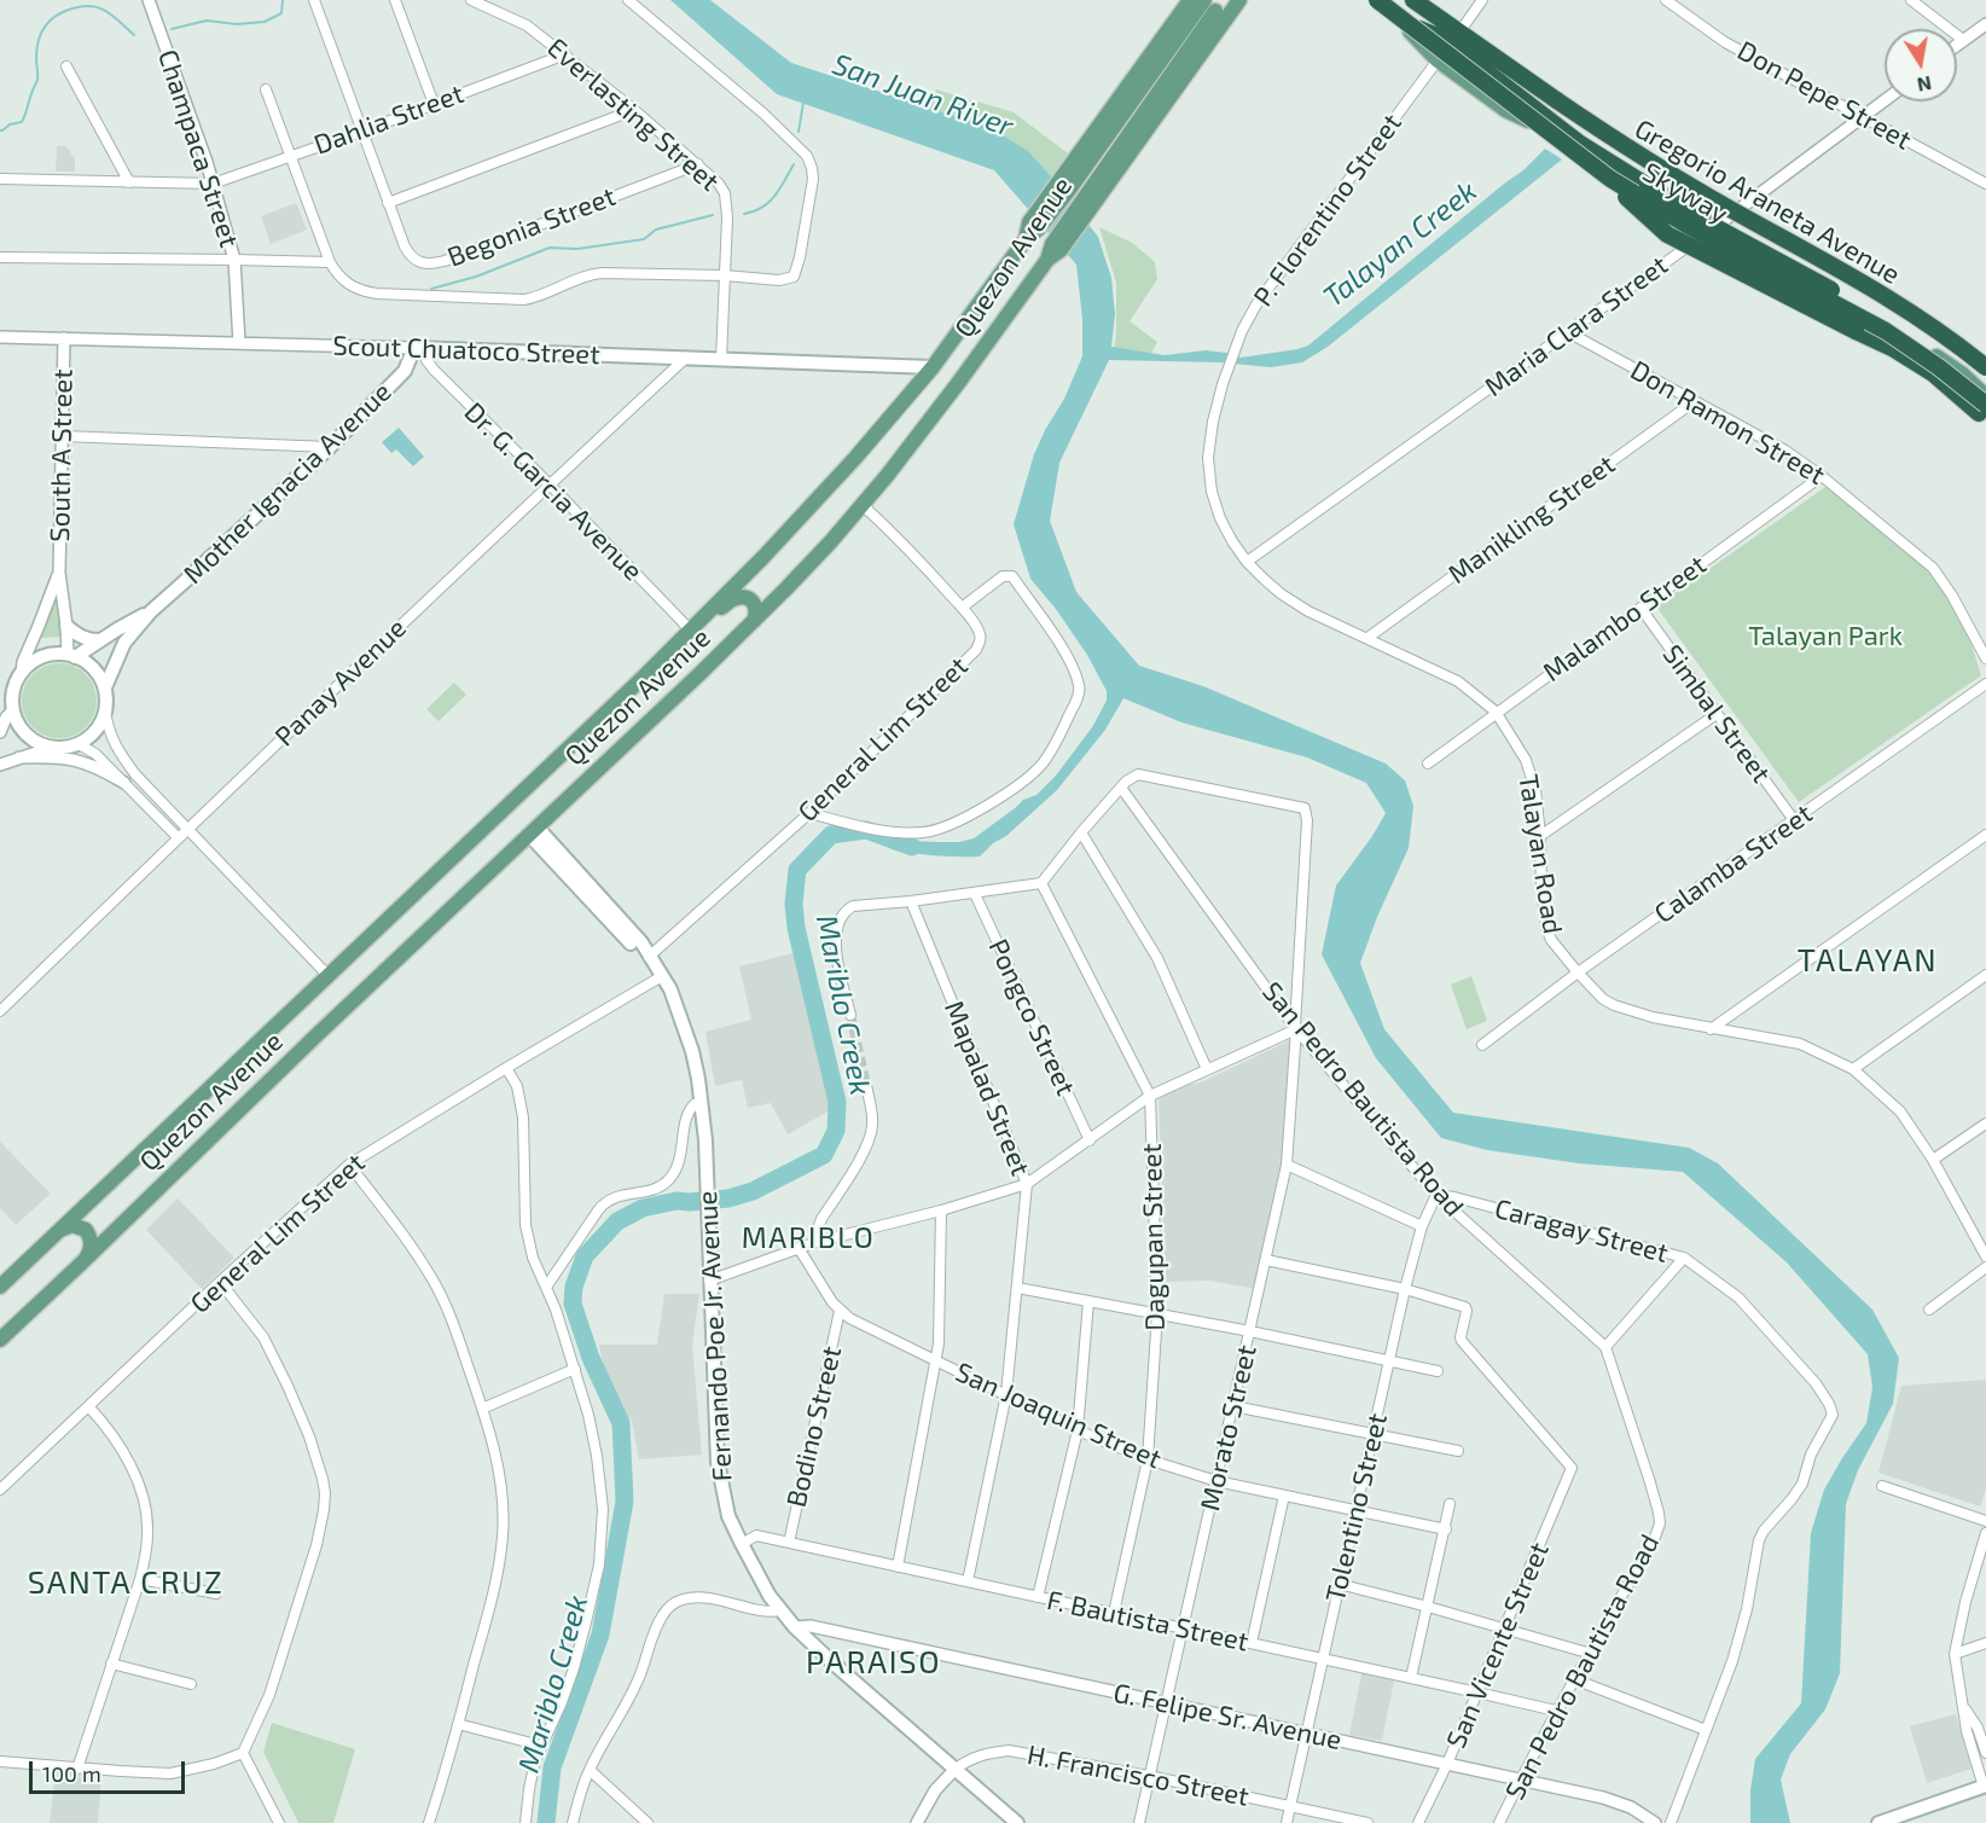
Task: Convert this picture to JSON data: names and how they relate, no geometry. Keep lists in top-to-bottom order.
{
  "streets": {
    "highway": ["Skyway"],
    "main road": [
      "Gregorio Araneta Avenue",
      "Quezon Avenue",
      "Scout Chuatoco Street",
      "Mother Ignacia Avenue",
      "Fernando Poe Jr. Avenue"
    ],
    "street": [
      "Don Pepe Street",
      "Everlasting Street",
      "Dahlia Street",
      "Champaca Street",
      "P. Florentino Street",
      "Begonia Street",
      "Maria Clara Street",
      "Don Ramon Street",
      "South A Street",
      "Dr. G. Garcia Avenue",
      "Manikling Street",
      "Malambo Street",
      "Panay Avenue",
      "Simbal Street",
      "General Lim Street",
      "Talayan Road",
      "Calamba Street",
      "Pongco Street",
      "Mapalad Street",
      "San Pedro Bautista Road",
      "Caragay Street",
      "Dagupan Street",
      "San Joaquin Street",
      "Bodino Street",
      "Morato Street",
      "Tolentino Street",
      "F. Bautista Street",
      "San Vicente Street",
      "G. Felipe Sr. Avenue",
      "H. Francisco Street"
    ]
  },
  "crossings": [
    ["Don Pepe Street", "Maria Clara Street"],
    ["Everlasting Street", "Dahlia Street"],
    ["Everlasting Street", "Begonia Street"],
    ["Everlasting Street", "Scout Chuatoco Street"],
    ["Dahlia Street", "Champaca Street"],
    ["Dahlia Street", "Begonia Street"],
    ["Champaca Street", "Scout Chuatoco Street"],
    ["Skyway", "Gregorio Araneta Avenue"],
    ["Gregorio Araneta Avenue", "P. Florentino Street"],
    ["Gregorio Araneta Avenue", "Maria Clara Street"],
    ["P. Florentino Street", "Talayan Road"],
    ["Quezon Avenue", "Scout Chuatoco Street"],
    ["Quezon Avenue", "Dr. G. Garcia Avenue"],
    ["Quezon Avenue", "General Lim Street"],
    ["Quezon Avenue", "Fernando Poe Jr. Avenue"],
    ["Maria Clara Street", "Don Ramon Street"],
    ["Maria Clara Street", "Talayan Road"],
    ["Scout Chuatoco Street", "South A Street"],
    ["Scout Chuatoco Street", "Mother Ignacia Avenue"],
    ["Scout Chuatoco Street", "Dr. G. Garcia Avenue"],
    ["Scout Chuatoco Street", "Panay Avenue"],
    ["Don Ramon Street", "Manikling Street"],
    ["Don Ramon Street", "Malambo Street"],
    ["South A Street", "Mother Ignacia Avenue"],
    ["Mother Ignacia Avenue", "Dr. G. Garcia Avenue"],
    ["Dr. G. Garcia Avenue", "Panay Avenue"],
    ["Manikling Street", "Talayan Road"],
    ["Malambo Street", "Simbal Street"],
    ["Malambo Street", "Talayan Road"],
    ["Simbal Street", "Calamba Street"],
    ["General Lim Street", "Fernando Poe Jr. Avenue"],
    ["Talayan Road", "Calamba Street"],
    ["Mapalad Street", "San Joaquin Street"],
    ["Mapalad Street", "F. Bautista Street"],
    ["San Pedro Bautista Road", "Caragay Street"],
    ["San Pedro Bautista Road", "Morato Street"],
    ["San Pedro Bautista Road", "Tolentino Street"],
    ["San Pedro Bautista Road", "F. Bautista Street"],
    ["San Pedro Bautista Road", "G. Felipe Sr. Avenue"],
    ["Caragay Street", "Tolentino Street"],
    ["Dagupan Street", "San Joaquin Street"],
    ["Dagupan Street", "F. Bautista Street"],
    ["Fernando Poe Jr. Avenue", "F. Bautista Street"],
    ["Fernando Poe Jr. Avenue", "G. Felipe Sr. Avenue"],
    ["Fernando Poe Jr. Avenue", "H. Francisco Street"],
    ["San Joaquin Street", "Bodino Street"],
    ["San Joaquin Street", "Morato Street"],
    ["San Joaquin Street", "Tolentino Street"],
    ["Bodino Street", "F. Bautista Street"],
    ["Morato Street", "F. Bautista Street"],
    ["Morato Street", "G. Felipe Sr. Avenue"],
    ["Morato Street", "H. Francisco Street"],
    ["Tolentino Street", "F. Bautista Street"],
    ["Tolentino Street", "San Vicente Street"],
    ["Tolentino Street", "G. Felipe Sr. Avenue"],
    ["Tolentino Street", "H. Francisco Street"],
    ["F. Bautista Street", "San Vicente Street"],
    ["San Vicente Street", "G. Felipe Sr. Avenue"]
  ],
  "districts": [
    "TALAYAN",
    "MARIBLO",
    "SANTA CRUZ",
    "PARAISO"
  ],
  "water": ["San Juan River", "Talayan Creek", "Mariblo Creek"],
  "parks": ["Talayan Park"],
  "scale_bar": "100 m",
  "north": "bottom"
}
